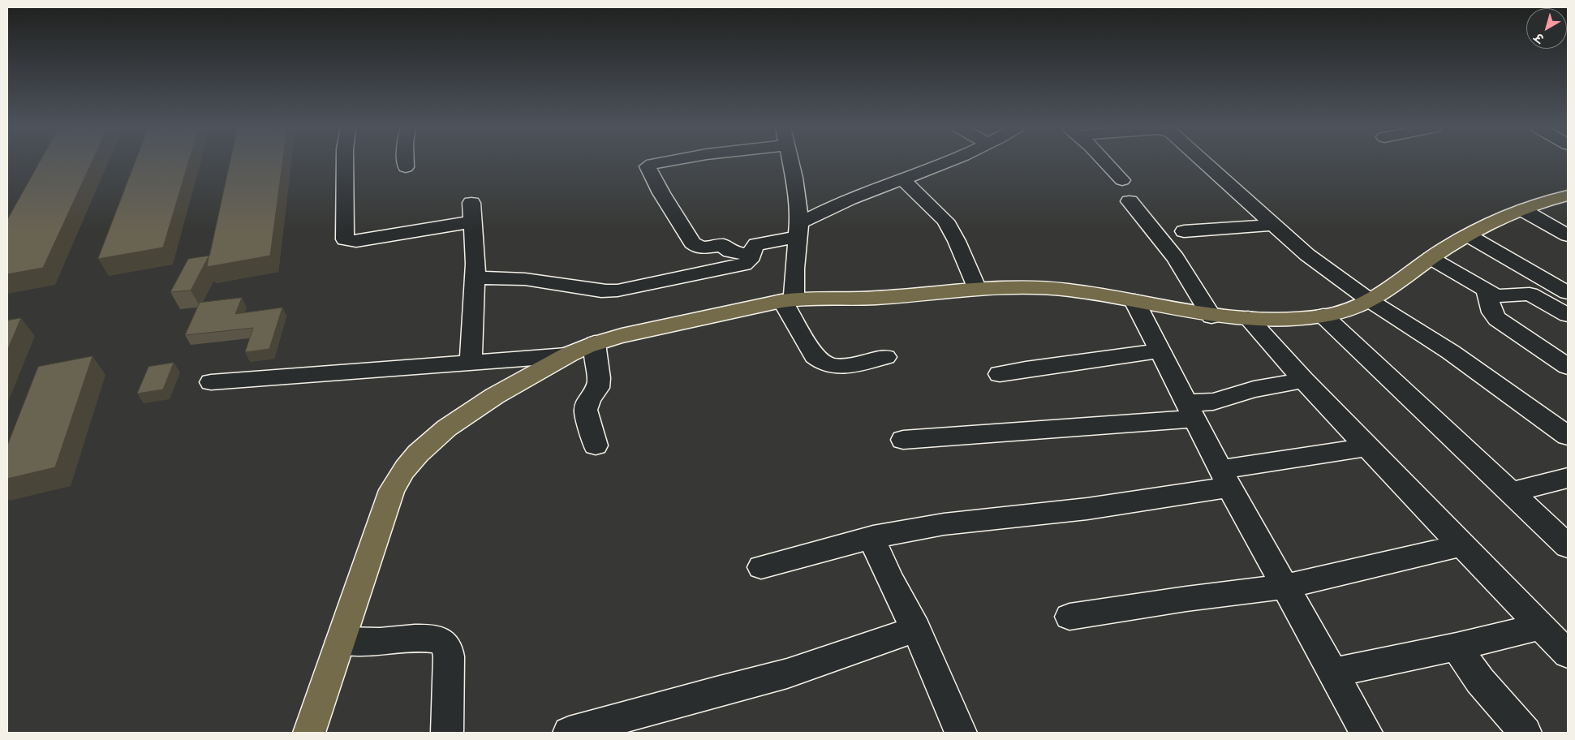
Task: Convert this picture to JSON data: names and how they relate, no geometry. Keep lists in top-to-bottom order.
{
  "north": "bottom left"
}
